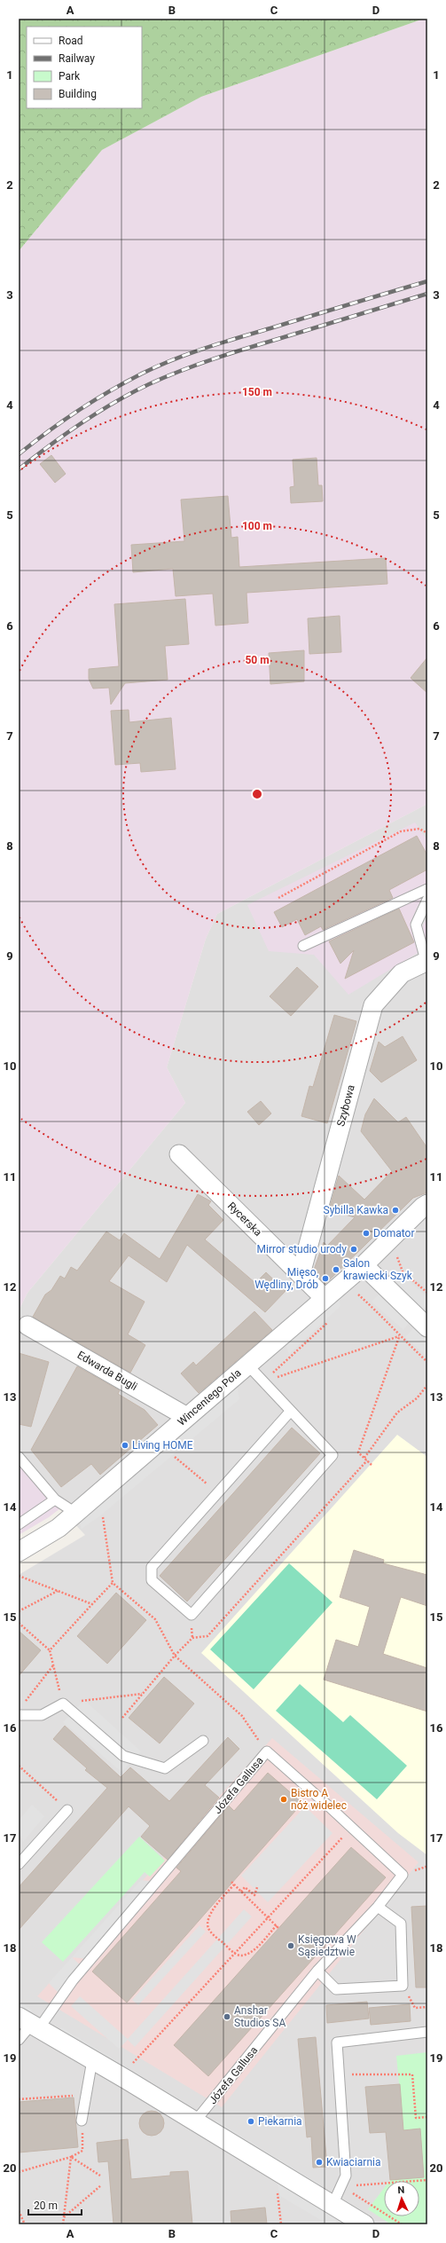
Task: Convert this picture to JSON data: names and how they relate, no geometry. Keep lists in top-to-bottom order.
{
  "streets": {
    "street": [
      "Szybowa",
      "Rycerska",
      "Edwarda Bugli",
      "Wincentego Pola"
    ],
    "lane": ["Józefa Gallusa"]
  },
  "crossings": [
    ["Szybowa", "Rycerska"],
    ["Rycerska", "Wincentego Pola"],
    ["Edwarda Bugli", "Wincentego Pola"]
  ],
  "places": [
    "Sybilla Kawka",
    "Domator",
    "Mirror studio urody",
    "Salon krawiecki Szyk",
    "Mięso, Wędliny, Drób",
    "Living HOME",
    "Bistro A nóż widelec",
    "Księgowa W Sąsiedztwie",
    "Anshar Studios SA",
    "Piekarnia",
    "Kwiaciarnia"
  ],
  "legend": [
    "Road",
    "Railway",
    "Park",
    "Building"
  ],
  "scale_bar": "20 m",
  "north": "top",
  "grid": {
    "columns": [
      "A",
      "B",
      "C",
      "D"
    ],
    "rows": [
      "1",
      "2",
      "3",
      "4",
      "5",
      "6",
      "7",
      "8",
      "9",
      "10",
      "11",
      "12",
      "13",
      "14",
      "15",
      "16",
      "17",
      "18",
      "19",
      "20"
    ]
  },
  "rings": ["150 m", "100 m", "50 m"]
}
